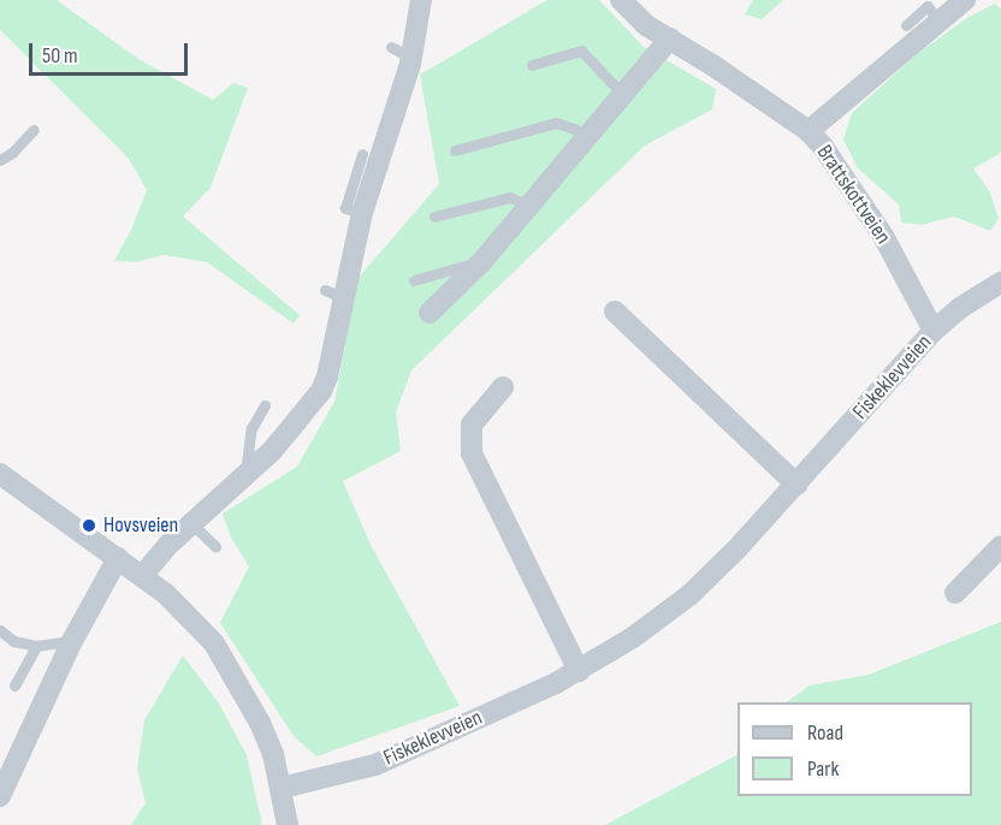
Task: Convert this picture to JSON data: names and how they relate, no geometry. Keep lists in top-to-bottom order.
{
  "streets": {
    "street": ["Brattskottveien", "Fiskeklevveien"]
  },
  "crossings": [
    ["Brattskottveien", "Fiskeklevveien"]
  ],
  "places": ["Hovsveien"],
  "legend": ["Road", "Park"],
  "scale_bar": "50 m"
}
